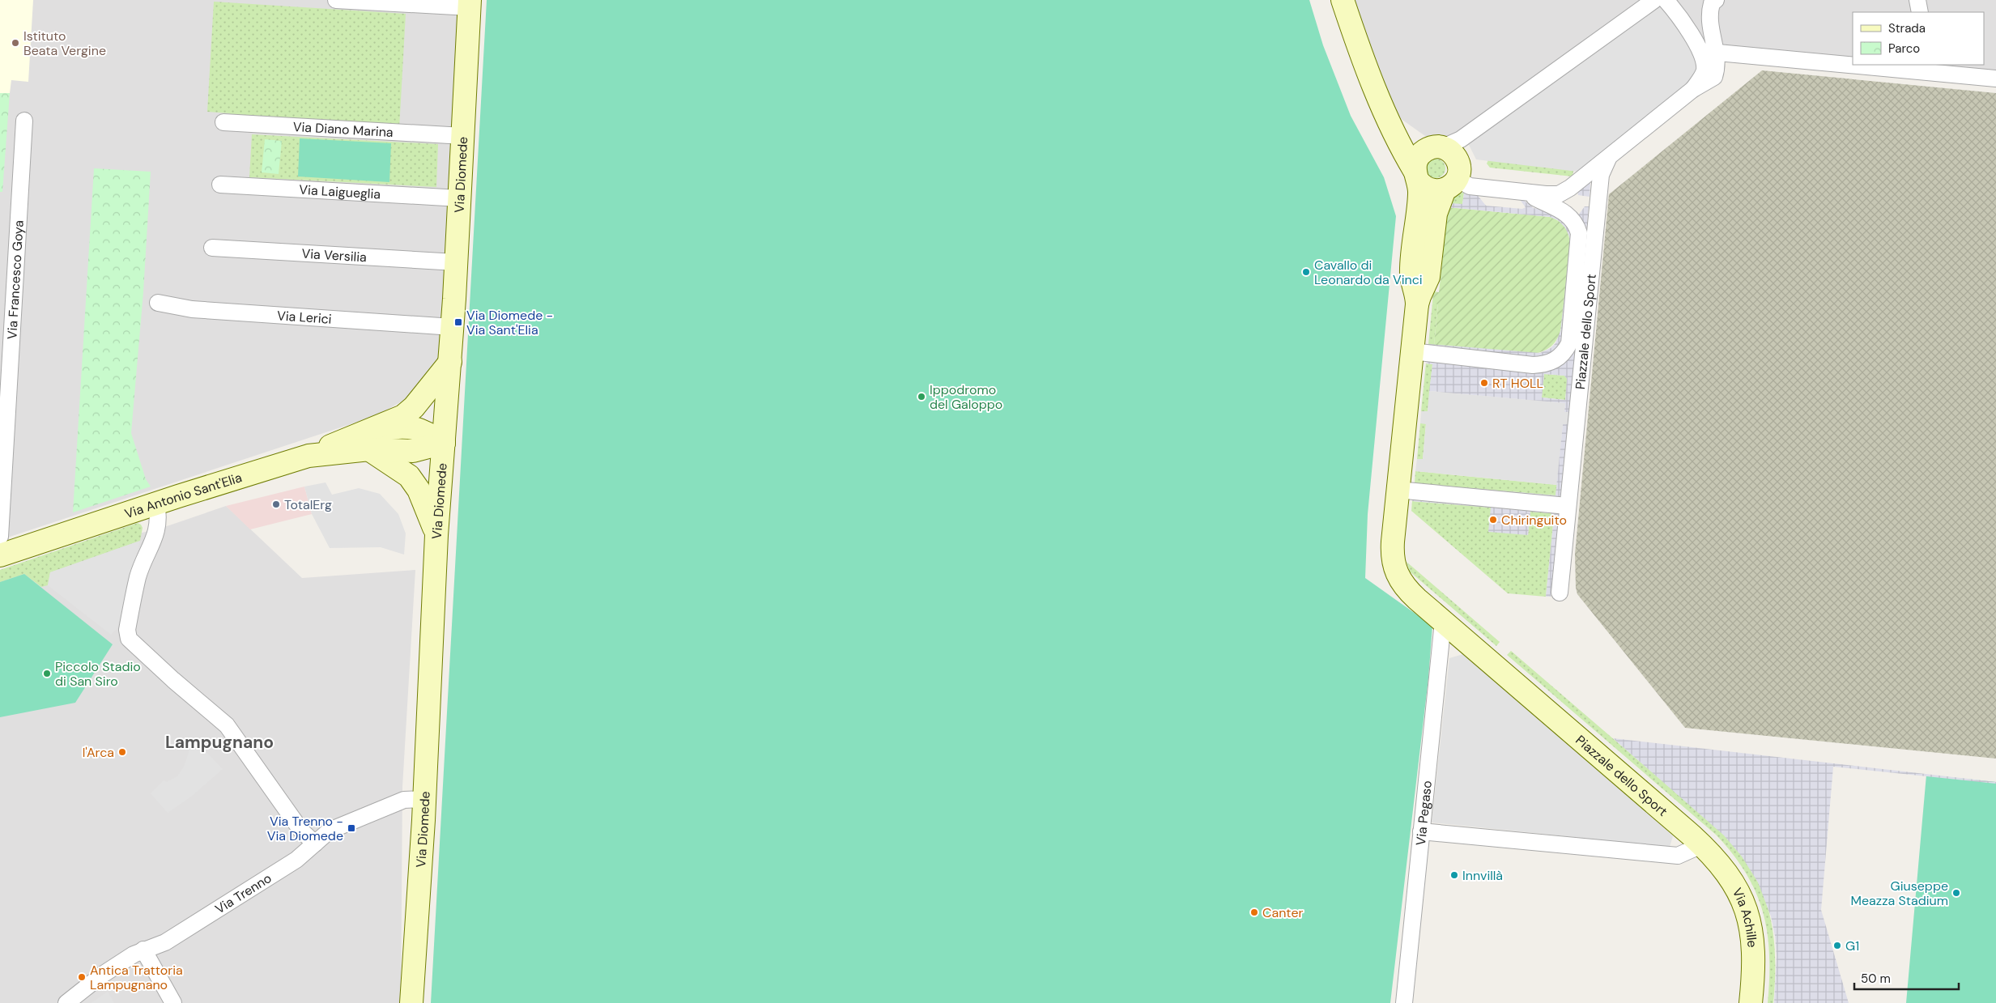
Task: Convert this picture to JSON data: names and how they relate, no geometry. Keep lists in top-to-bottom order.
{
  "streets": {
    "street": [
      "Via Diano Marina",
      "Via Diomede",
      "Via Laigueglia",
      "Via Versilia",
      "Via Francesco Goya",
      "Via Lerici",
      "Piazzale dello Sport",
      "Via Antonio Sant'Elia",
      "Via Pegaso",
      "Via Trenno",
      "Via Achille"
    ]
  },
  "crossings": [
    ["Via Diano Marina", "Via Diomede"],
    ["Via Diomede", "Via Laigueglia"],
    ["Via Diomede", "Via Versilia"],
    ["Via Diomede", "Via Lerici"],
    ["Via Diomede", "Via Trenno"],
    ["Piazzale dello Sport", "Via Pegaso"],
    ["Piazzale dello Sport", "Via Achille"]
  ],
  "districts": ["Lampugnano"],
  "places": {
    "other": [
      "Istituto Beata Vergine",
      "Cavallo di Leonardo da Vinci",
      "RT HOLL",
      "Ippodromo del Galoppo",
      "TotalErg",
      "Chiringuito",
      "Piccolo Stadio di San Siro",
      "l'Arca",
      "Innvillà",
      "Giuseppe Meazza Stadium",
      "Canter",
      "G1",
      "Antica Trattoria Lampugnano"
    ],
    "transit": ["Via Diomede - Via Sant'Elia", "Via Trenno - Via Diomede"]
  },
  "legend": ["Strada", "Parco"],
  "scale_bar": "50 m"
}
